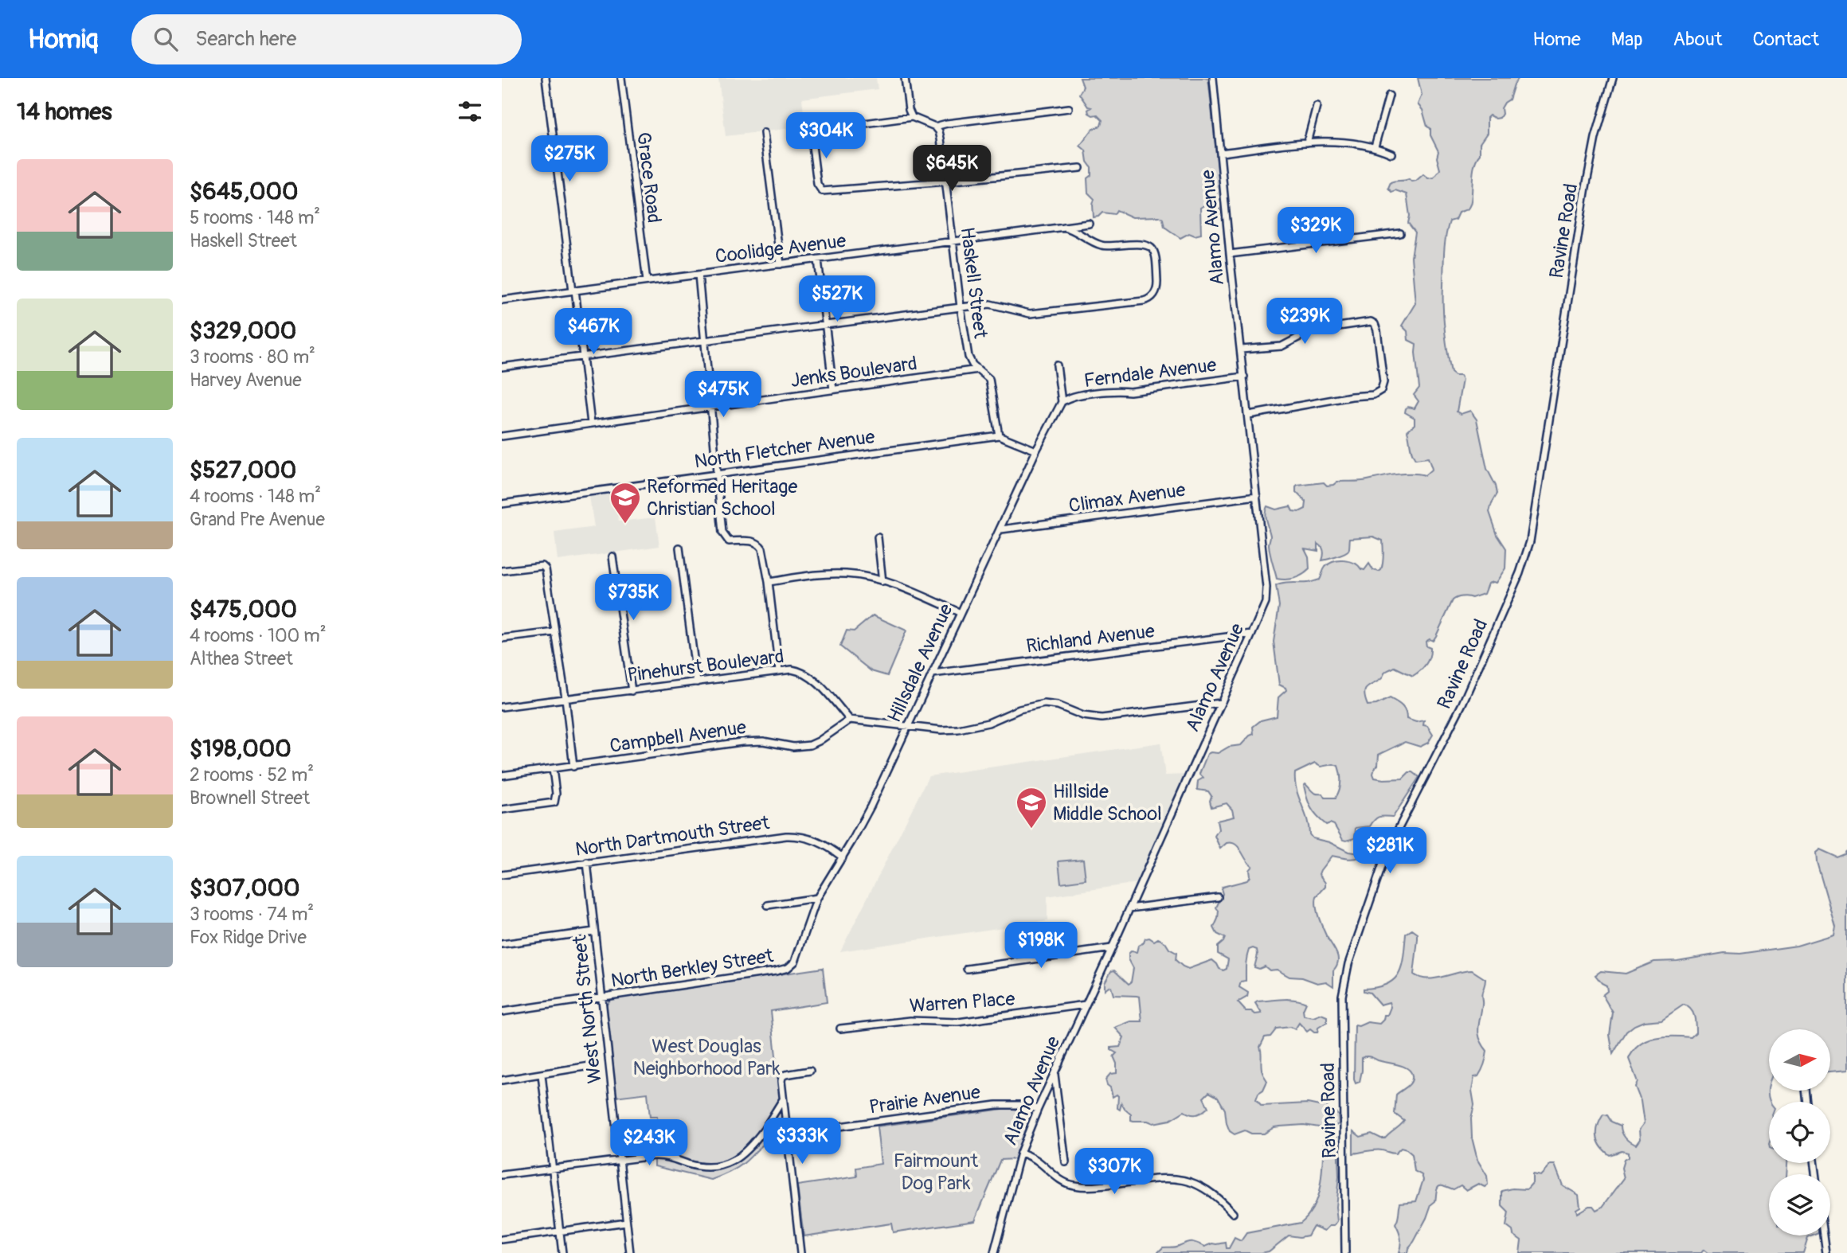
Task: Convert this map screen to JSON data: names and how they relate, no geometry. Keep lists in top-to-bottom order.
{
  "streets": {
    "street": [
      "Grace Road",
      "Alamo Avenue",
      "Ravine Road",
      "Coolidge Avenue",
      "Haskell Street",
      "Jenks Boulevard",
      "Ferndale Avenue",
      "North Fletcher Avenue",
      "Climax Avenue",
      "Richland Avenue",
      "Hillsdale Avenue",
      "Pinehurst Boulevard",
      "Campbell Avenue",
      "North Dartmouth Street",
      "North Berkley Street",
      "Warren Place",
      "West North Street",
      "Prairie Avenue"
    ]
  },
  "crossings": [
    ["Grace Road", "Coolidge Avenue"],
    ["Alamo Avenue", "Ferndale Avenue"],
    ["Alamo Avenue", "Climax Avenue"],
    ["Alamo Avenue", "Richland Avenue"],
    ["Alamo Avenue", "Warren Place"],
    ["Alamo Avenue", "Prairie Avenue"],
    ["Coolidge Avenue", "Haskell Street"],
    ["Haskell Street", "Jenks Boulevard"],
    ["Haskell Street", "North Fletcher Avenue"],
    ["Ferndale Avenue", "Hillsdale Avenue"],
    ["North Fletcher Avenue", "Hillsdale Avenue"],
    ["Climax Avenue", "Hillsdale Avenue"],
    ["Richland Avenue", "Hillsdale Avenue"],
    ["Hillsdale Avenue", "North Dartmouth Street"],
    ["Hillsdale Avenue", "North Berkley Street"],
    ["Pinehurst Boulevard", "Campbell Avenue"],
    ["North Dartmouth Street", "West North Street"],
    ["North Berkley Street", "West North Street"]
  ],
  "parks": ["West Douglas Neighborhood Park", "Fairmount Dog Park"],
  "places": {
    "school or university": ["Reformed Heritage Christian School", "Hillside Middle School"]
  },
  "north": "right",
  "page": {
    "header": "Homiq",
    "search": "Search here",
    "nav": [
      "Home",
      "Map",
      "About",
      "Contact"
    ],
    "heading": "14 homes",
    "price": [
      "$304K",
      "$275K",
      "$645K",
      "$329K",
      "$527K",
      "$239K",
      "$467K",
      "$475K",
      "$735K",
      "$281K",
      "$198K",
      "$333K",
      "$243K",
      "$307K"
    ],
    "list": [
      {
        "name": "$645,000",
        "note": "5 rooms · 148 m² · Haskell Street"
      },
      {
        "name": "$329,000",
        "note": "3 rooms · 80 m² · Harvey Avenue"
      },
      {
        "name": "$527,000",
        "note": "4 rooms · 148 m² · Grand Pre Avenue"
      },
      {
        "name": "$475,000",
        "note": "4 rooms · 100 m² · Althea Street"
      },
      {
        "name": "$198,000",
        "note": "2 rooms · 52 m² · Brownell Street"
      },
      {
        "name": "$307,000",
        "note": "3 rooms · 74 m² · Fox Ridge Drive"
      }
    ]
  }
}
